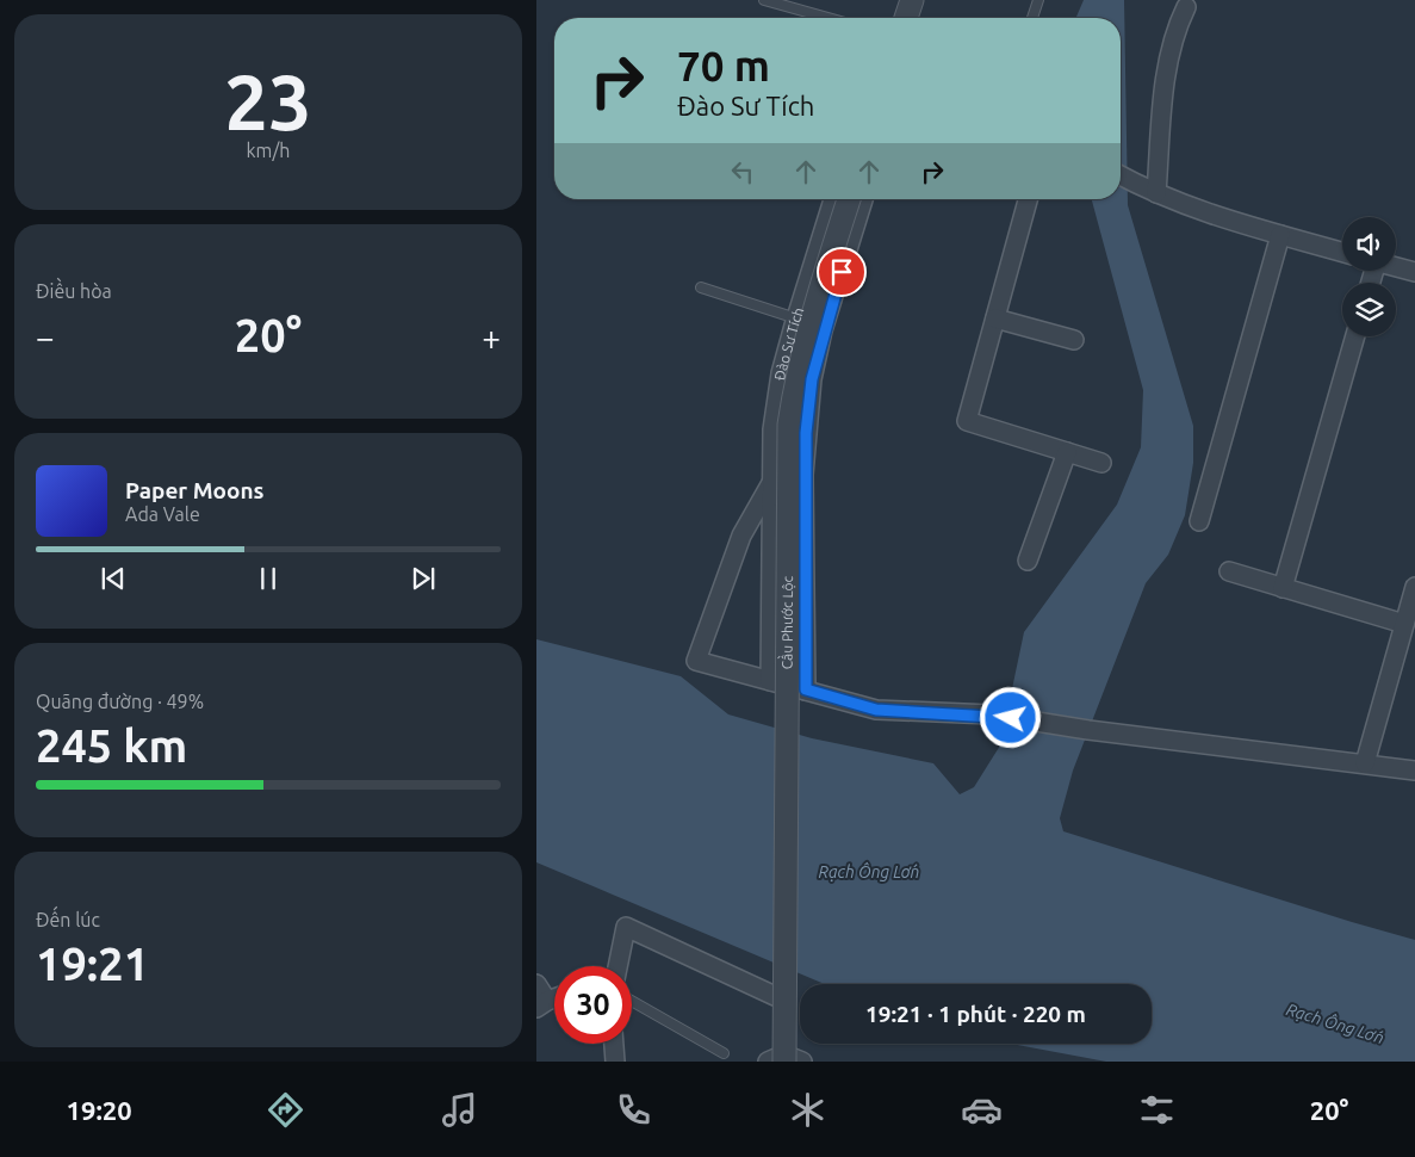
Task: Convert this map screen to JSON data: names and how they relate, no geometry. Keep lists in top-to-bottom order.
{
  "streets": {
    "street": ["Đào Sư Tích", "Cầu Phước Lộc"]
  },
  "water": ["Rạch Ông Lớn"],
  "page": {
    "tile": [
      ["23", "km/h"],
      "Điều hòa",
      ["Quãng đường · 49%", "245 km"],
      ["Đến lúc", "19:21"]
    ],
    "turn": ["70 m", "Đào Sư Tích"],
    "heat": ["−", "20°", "+"],
    "song": ["Paper Moons", "Ada Vale"],
    "limit": "30",
    "trip": "19:21 · 1 phút · 220 m",
    "tabs": ["19:20", "20°"]
  }
}
